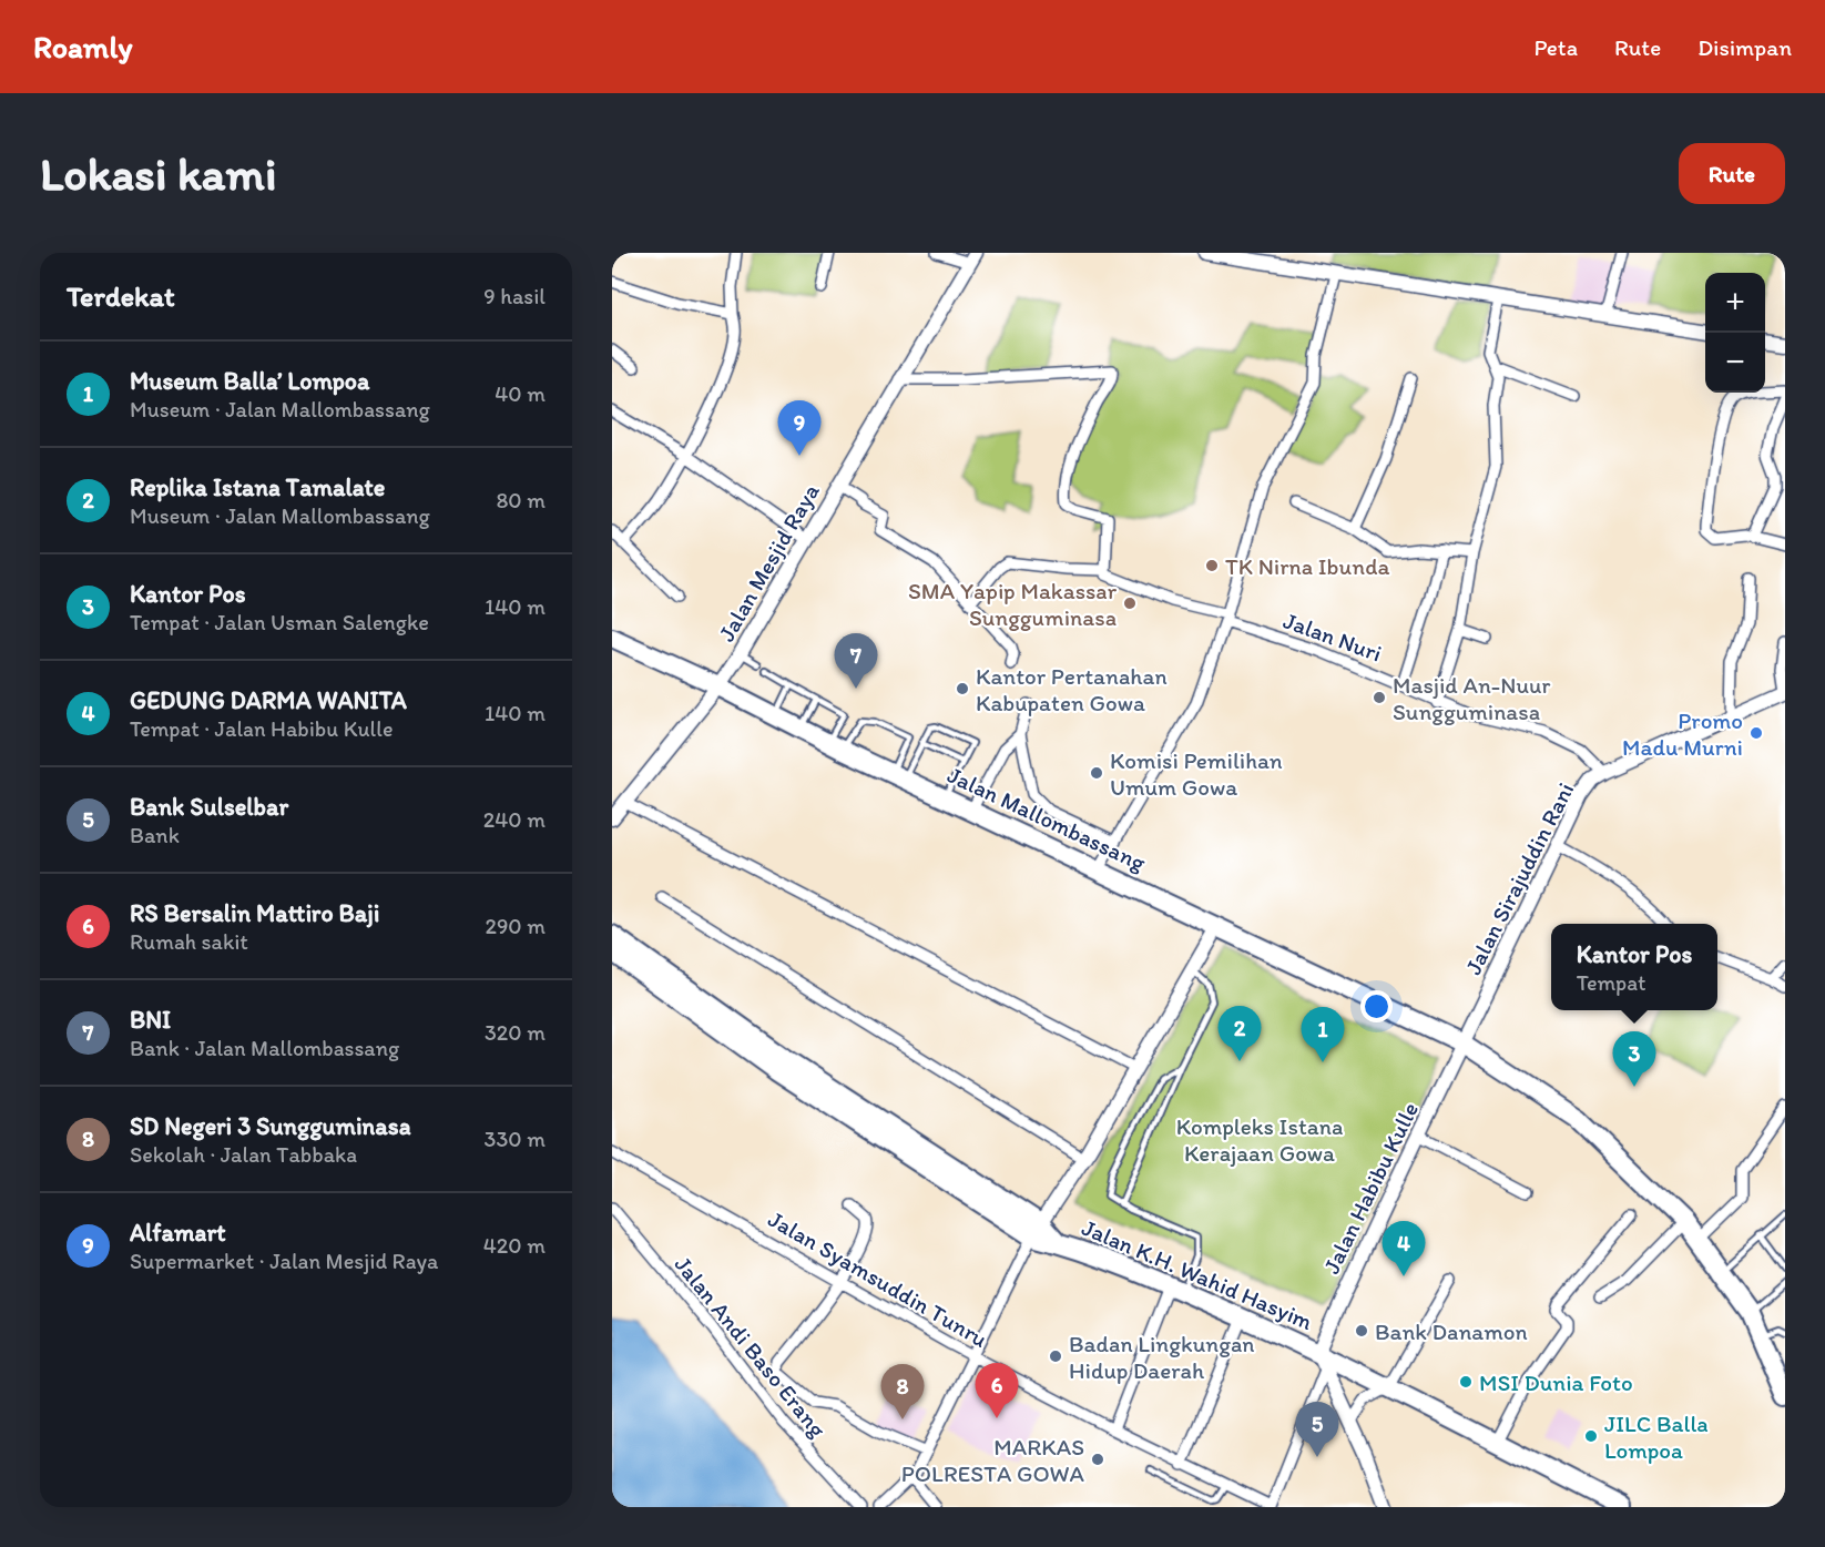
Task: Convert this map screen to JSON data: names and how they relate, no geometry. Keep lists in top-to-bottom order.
{
  "streets": {
    "highway": ["Jalan Mallombassang", "Jalan K.H. Wahid Hasyim"],
    "street": [
      "Jalan Mesjid Raya",
      "Jalan Nuri",
      "Jalan Sirajuddin Rani",
      "Jalan Habibu Kulle",
      "Jalan Syamsuddin Tunru",
      "Jalan Andi Baso Erang"
    ]
  },
  "crossings": [
    ["Jalan Mesjid Raya", "Jalan Mallombassang"],
    ["Jalan Nuri", "Jalan Sirajuddin Rani"],
    ["Jalan Mallombassang", "Jalan Sirajuddin Rani"],
    ["Jalan Mallombassang", "Jalan Habibu Kulle"],
    ["Jalan Sirajuddin Rani", "Jalan Habibu Kulle"],
    ["Jalan Habibu Kulle", "Jalan K.H. Wahid Hasyim"]
  ],
  "parks": ["Kompleks Istana Kerajaan Gowa"],
  "places": [
    "TK Nirna Ibunda",
    "SMA Yapip Makassar Sungguminasa",
    "Kantor Pertanahan Kabupaten Gowa",
    "Masjid An-Nuur Sungguminasa",
    "Promo Madu Murni",
    "Komisi Pemilihan Umum Gowa",
    "Bank Danamon",
    "Badan Lingkungan Hidup Daerah",
    "MSI Dunia Foto",
    "JILC Balla Lompoa",
    "MARKAS POLRESTA GOWA"
  ],
  "page": {
    "header": "Roamly",
    "nav": ["Peta", "Rute", "Disimpan"],
    "buttons": "Rute",
    "title": "Lokasi kami",
    "heading": ["Terdekat", "9 hasil"],
    "map_buttons": ["+", "−"],
    "list": [
      {
        "mark": "1",
        "name": "Museum Ballaʼ Lompoa",
        "note": "Museum · Jalan Mallombassang",
        "value": "40 m"
      },
      {
        "mark": "2",
        "name": "Replika Istana Tamalate",
        "note": "Museum · Jalan Mallombassang",
        "value": "80 m"
      },
      {
        "mark": "3",
        "name": "Kantor Pos",
        "note": "Tempat · Jalan Usman Salengke",
        "value": "140 m"
      },
      {
        "mark": "4",
        "name": "GEDUNG DARMA WANITA",
        "note": "Tempat · Jalan Habibu Kulle",
        "value": "140 m"
      },
      {
        "mark": "5",
        "name": "Bank Sulselbar",
        "note": "Bank",
        "value": "240 m"
      },
      {
        "mark": "6",
        "name": "RS Bersalin Mattiro Baji",
        "note": "Rumah sakit",
        "value": "290 m"
      },
      {
        "mark": "7",
        "name": "BNI",
        "note": "Bank · Jalan Mallombassang",
        "value": "320 m"
      },
      {
        "mark": "8",
        "name": "SD Negeri 3 Sungguminasa",
        "note": "Sekolah · Jalan Tabbaka",
        "value": "330 m"
      },
      {
        "mark": "9",
        "name": "Alfamart",
        "note": "Supermarket · Jalan Mesjid Raya",
        "value": "420 m"
      }
    ],
    "pins": [
      "9",
      "7",
      "2",
      "1",
      "3",
      "4",
      "6",
      "8",
      "5"
    ],
    "popup": ["Kantor Pos", "Tempat"]
  }
}
